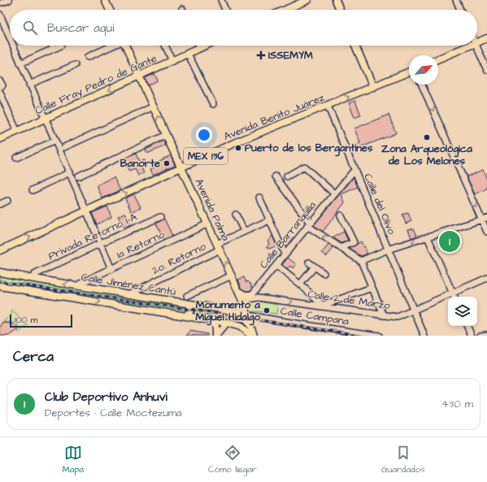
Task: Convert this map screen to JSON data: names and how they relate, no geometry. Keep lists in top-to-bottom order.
{
  "streets": {
    "main road": [
      "Calle Fray Pedro de Gante",
      "Avenida Benito Juárez",
      "MEX 136",
      "Avenida Palma",
      "Calle Jiménez Cantú"
    ],
    "street": [
      "Calle del Olivo",
      "Calle Barranquilla",
      "Privada Retorno 1-A",
      "1a Retorno",
      "2o. Retorno",
      "Calle 2 de Marzo",
      "Calle Campana"
    ]
  },
  "crossings": [
    ["Calle Fray Pedro de Gante", "Avenida Palma"],
    ["Avenida Benito Juárez", "Calle del Olivo"],
    ["Avenida Benito Juárez", "Avenida Palma"],
    ["Calle del Olivo", "Calle Barranquilla"],
    ["Calle del Olivo", "Calle 2 de Marzo"],
    ["Avenida Palma", "Calle Barranquilla"],
    ["Avenida Palma", "1a Retorno"],
    ["Avenida Palma", "2o. Retorno"],
    ["Avenida Palma", "Calle Campana"],
    ["Calle Barranquilla", "Calle Jiménez Cantú"],
    ["Calle Barranquilla", "Calle 2 de Marzo"],
    ["2o. Retorno", "Calle Jiménez Cantú"]
  ],
  "one_way": ["Calle Fray Pedro de Gante", "Avenida Benito Juárez"],
  "places": {
    "health": ["ISSEMYM"],
    "other": [
      "Zona Arqueológica de Los Melones",
      "Puerto de los Bergantines",
      "Banorte",
      "Monumento a Miguel Hidalgo"
    ]
  },
  "scale_bar": "100 m",
  "north": "top right",
  "page": {
    "search": "Buscar aquí",
    "pins": "1",
    "scale": "100 m",
    "heading": "Cerca",
    "list": [
      {
        "mark": "1",
        "name": "Club Deportivo Anhuvi",
        "note": "Deportes · Calle Moctezuma",
        "value": "430 m"
      }
    ],
    "nav": ["Mapa", "Cómo llegar", "Guardados"]
  }
}
